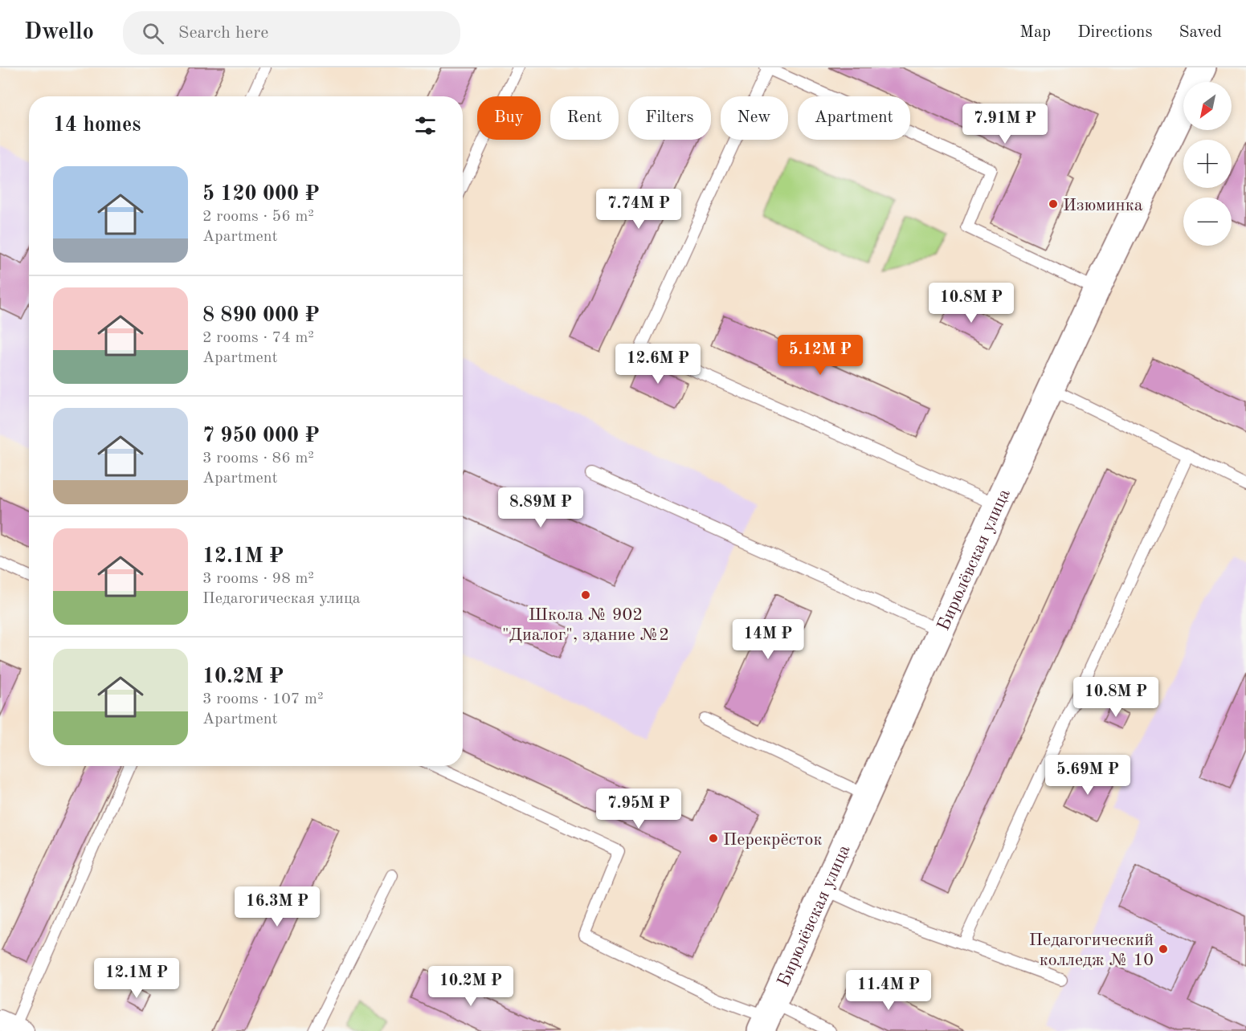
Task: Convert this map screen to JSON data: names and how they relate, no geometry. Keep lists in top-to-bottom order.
{
  "streets": {
    "street": ["Бирюлёвская улица"]
  },
  "places": [
    "Изюминка",
    "Школа № 902 \"Диалог\", здание №2",
    "Перекрёсток",
    "Педагогический колледж № 10"
  ],
  "north": "bottom left",
  "page": {
    "header": "Dwello",
    "search": "Search here",
    "nav": ["Map", "Directions", "Saved"],
    "map_buttons": ["+", "−"],
    "chip": [
      "Buy",
      "Rent",
      "Filters",
      "New",
      "Apartment"
    ],
    "heading": "14 homes",
    "price": [
      "7.91M ₽",
      "7.74M ₽",
      "10.8M ₽",
      "5.12M ₽",
      "12.6M ₽",
      "8.89M ₽",
      "14M ₽",
      "10.8M ₽",
      "5.69M ₽",
      "7.95M ₽",
      "16.3M ₽",
      "12.1M ₽",
      "10.2M ₽",
      "11.4M ₽"
    ],
    "list": [
      {
        "name": "5 120 000 ₽",
        "note": "2 rooms · 56 m² · Apartment"
      },
      {
        "name": "8 890 000 ₽",
        "note": "2 rooms · 74 m² · Apartment"
      },
      {
        "name": "7 950 000 ₽",
        "note": "3 rooms · 86 m² · Apartment"
      },
      {
        "name": "12.1M ₽",
        "note": "3 rooms · 98 m² · Педагогическая улица"
      },
      {
        "name": "10.2M ₽",
        "note": "3 rooms · 107 m² · Apartment"
      }
    ]
  }
}
